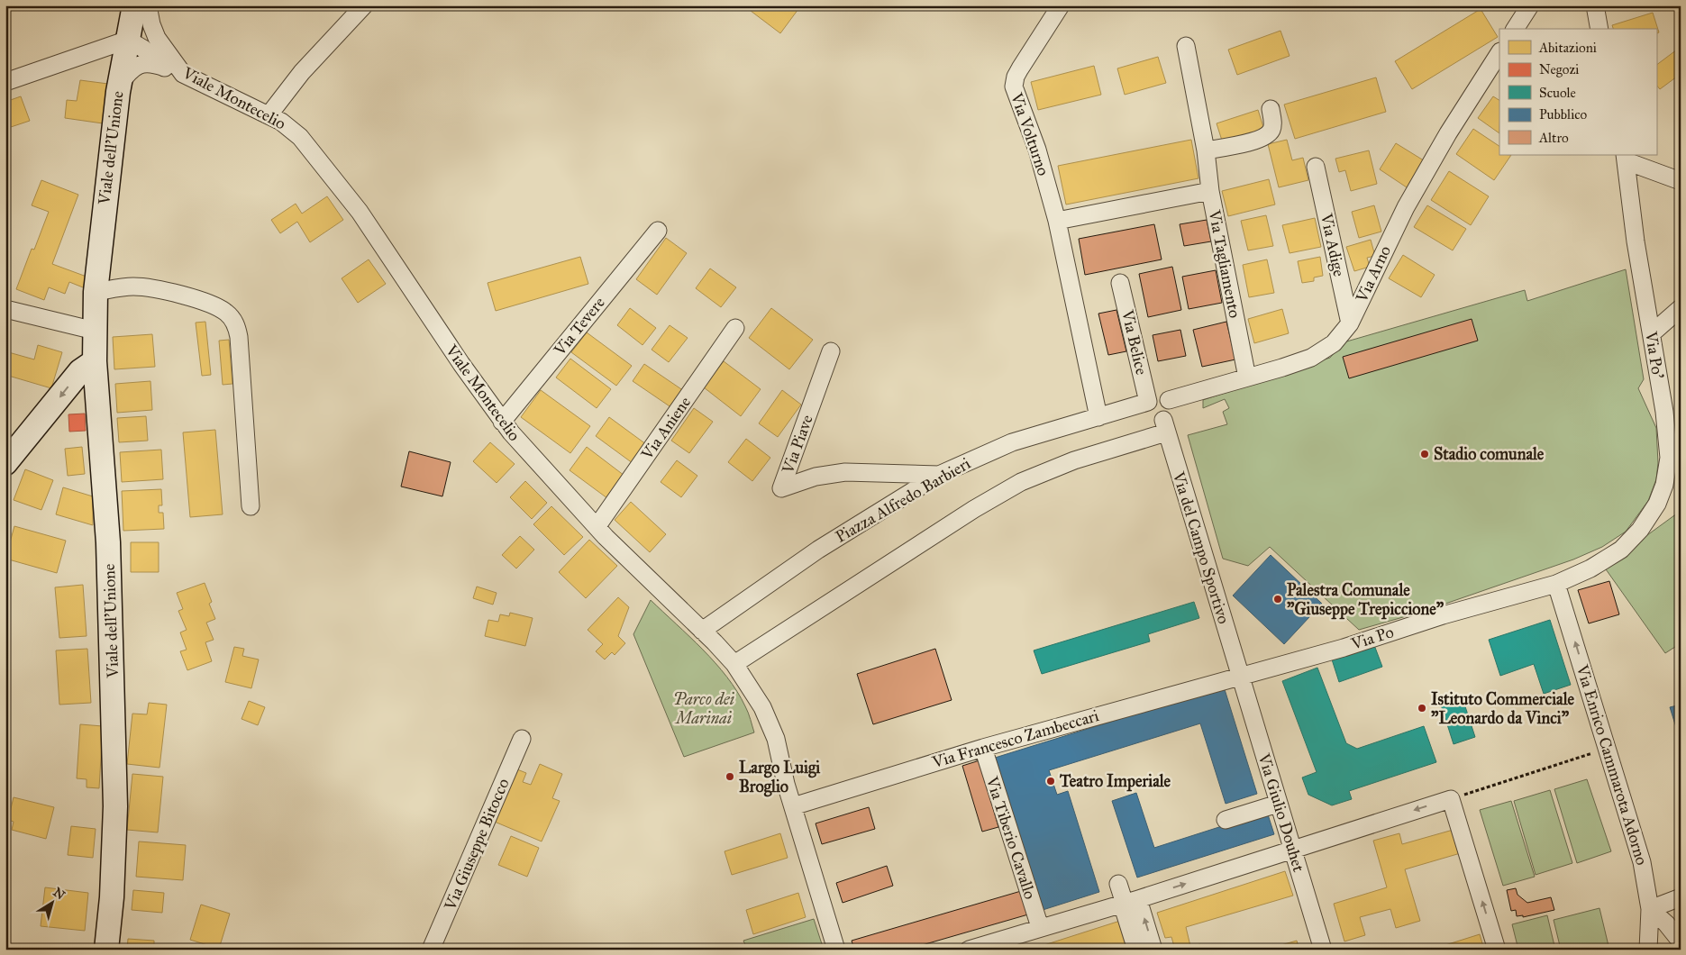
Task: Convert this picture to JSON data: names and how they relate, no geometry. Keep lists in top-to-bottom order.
{
  "streets": {
    "main road": ["Viale dell'Unione"],
    "street": [
      "Viale Montecelio",
      "Via Volturno",
      "Via Adige",
      "Via Tagliamento",
      "Via Arno",
      "Via Tevere",
      "Via Belice",
      "Via Po'",
      "Via Aniene",
      "Via Piave",
      "Piazza Alfredo Barbieri",
      "Via del Campo Sportivo",
      "Via Po",
      "Via Francesco Zambeccari",
      "Via Enrico Cammarota Adorno",
      "Via Giulio Douhet",
      "Via Tiberio Cavallo",
      "Via Giuseppe Bitocco"
    ]
  },
  "crossings": [
    ["Viale Montecelio", "Via Tevere"],
    ["Viale Montecelio", "Via Aniene"],
    ["Viale Montecelio", "Piazza Alfredo Barbieri"],
    ["Viale Montecelio", "Via Francesco Zambeccari"],
    ["Via Volturno", "Piazza Alfredo Barbieri"],
    ["Via Adige", "Via Arno"],
    ["Via Tagliamento", "Via Arno"],
    ["Via Arno", "Via Belice"],
    ["Via Arno", "Piazza Alfredo Barbieri"],
    ["Via Arno", "Via del Campo Sportivo"],
    ["Via Belice", "Piazza Alfredo Barbieri"],
    ["Via Belice", "Via del Campo Sportivo"],
    ["Via Po'", "Via Po"],
    ["Via Po'", "Via Enrico Cammarota Adorno"],
    ["Via Piave", "Piazza Alfredo Barbieri"],
    ["Piazza Alfredo Barbieri", "Via del Campo Sportivo"],
    ["Via del Campo Sportivo", "Via Po"],
    ["Via del Campo Sportivo", "Via Francesco Zambeccari"],
    ["Via del Campo Sportivo", "Via Giulio Douhet"],
    ["Via Po", "Via Francesco Zambeccari"],
    ["Via Po", "Via Enrico Cammarota Adorno"],
    ["Via Po", "Via Giulio Douhet"],
    ["Via Francesco Zambeccari", "Via Giulio Douhet"],
    ["Via Francesco Zambeccari", "Via Tiberio Cavallo"]
  ],
  "one_way": ["Via Enrico Cammarota Adorno"],
  "parks": ["Parco dei Marinai"],
  "places": [
    "Stadio comunale",
    "Palestra Comunale \"Giuseppe Trepiccione\"",
    "Istituto Commerciale \"Leonardo da Vinci\"",
    "Largo Luigi Broglio",
    "Teatro Imperiale"
  ],
  "legend": [
    "Abitazioni",
    "Negozi",
    "Scuole",
    "Pubblico",
    "Altro"
  ],
  "north": "top right"
}
